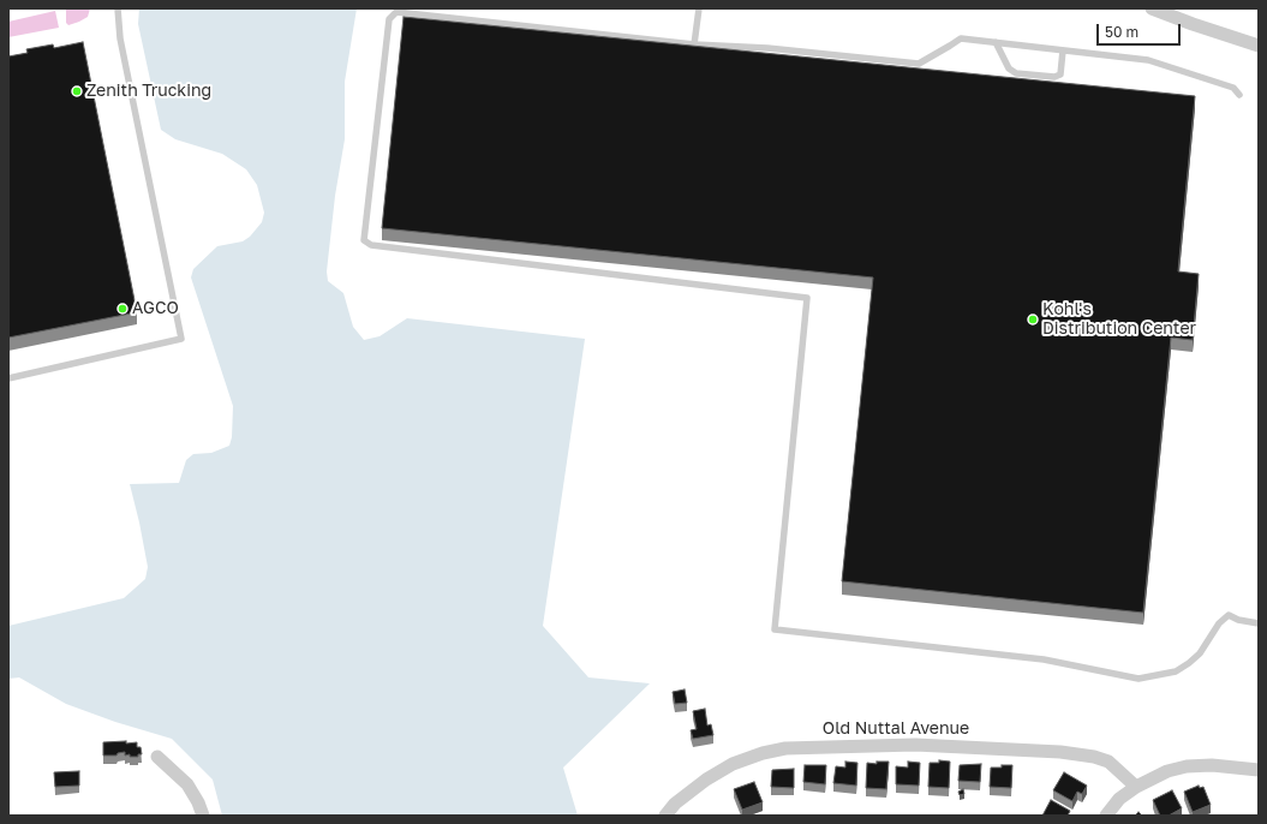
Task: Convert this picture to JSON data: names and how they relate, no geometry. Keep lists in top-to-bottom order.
{
  "streets": {
    "street": ["Old Nuttal Avenue"]
  },
  "places": ["Zenith Trucking", "AGCO", "Kohl's Distribution Center"],
  "scale_bar": "50 m"
}
